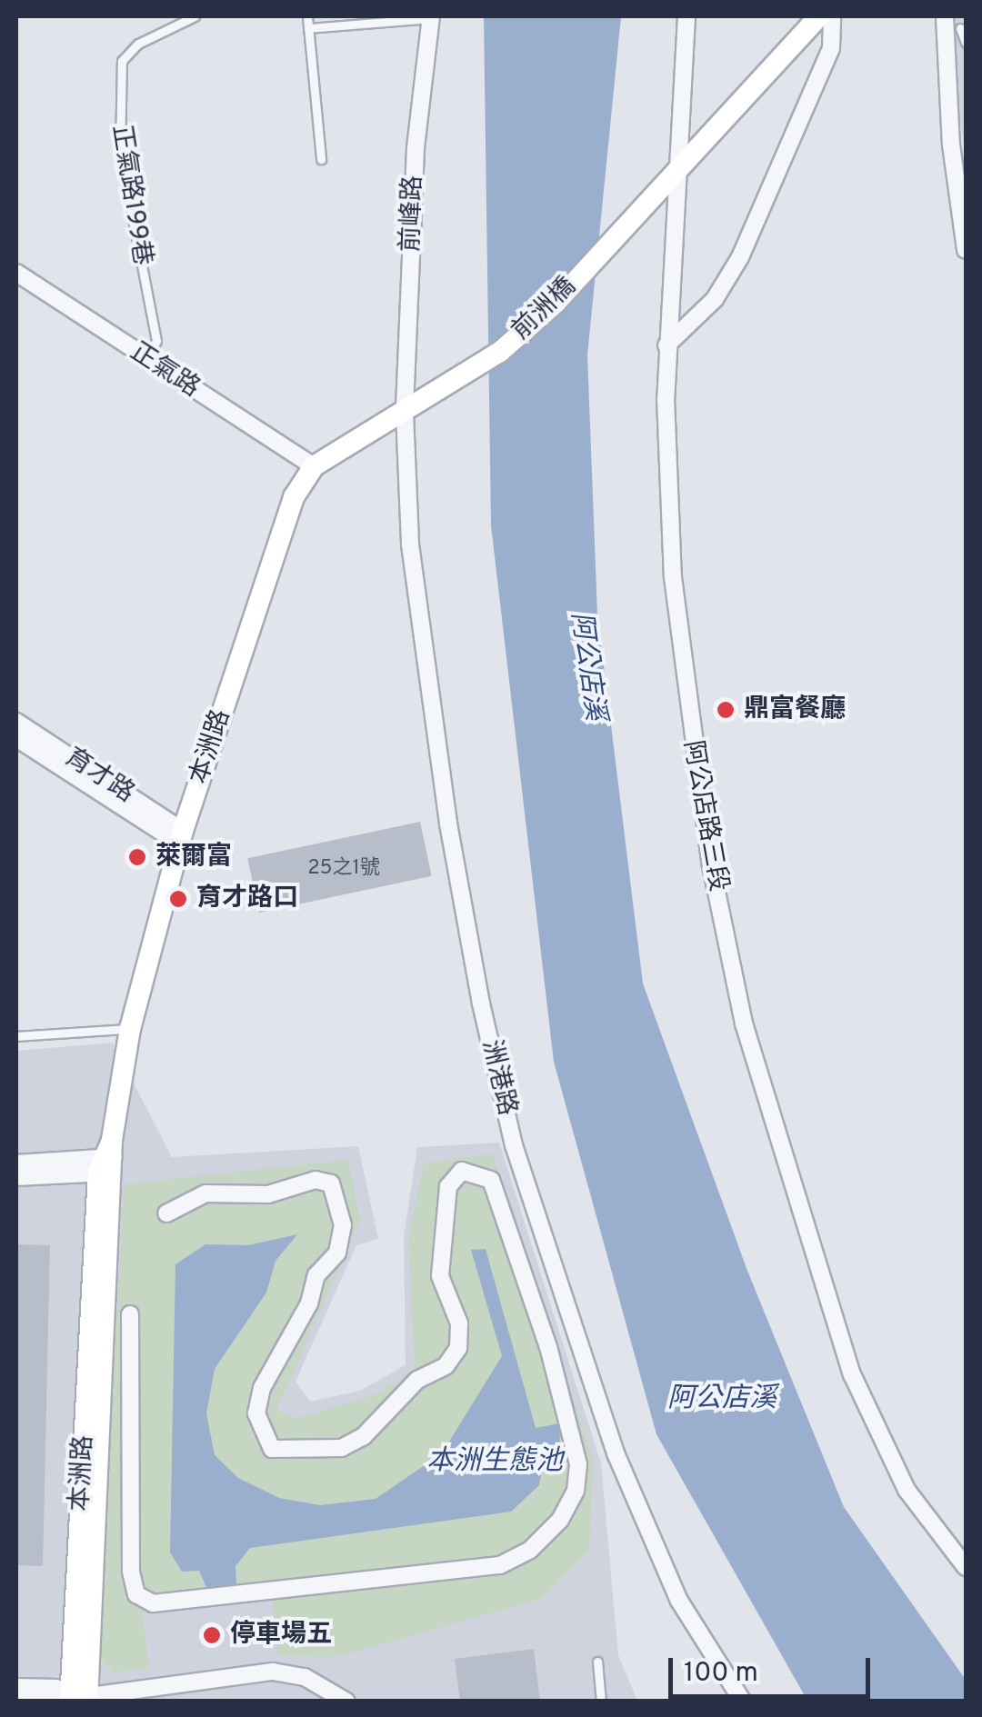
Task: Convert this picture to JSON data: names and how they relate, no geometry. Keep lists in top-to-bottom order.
{
  "streets": {
    "main road": ["前洲橋", "本洲路"],
    "street": [
      "前峰路",
      "正氣路",
      "育才路",
      "阿公店路三段",
      "洲港路"
    ],
    "lane": ["正氣路199巷"]
  },
  "crossings": [
    ["正氣路199巷", "正氣路"],
    ["前峰路", "前洲橋"],
    ["前峰路", "本洲路"],
    ["前峰路", "洲港路"],
    ["前洲橋", "本洲路"],
    ["前洲橋", "阿公店路三段"],
    ["前洲橋", "洲港路"],
    ["正氣路", "本洲路"],
    ["本洲路", "育才路"],
    ["本洲路", "洲港路"]
  ],
  "water": ["阿公店溪", "本洲生態池"],
  "places": [
    "鼎富餐廳",
    "萊爾富",
    "育才路口",
    "停車場五"
  ],
  "house_numbers": ["25之1號"],
  "scale_bar": "100 m"
}
